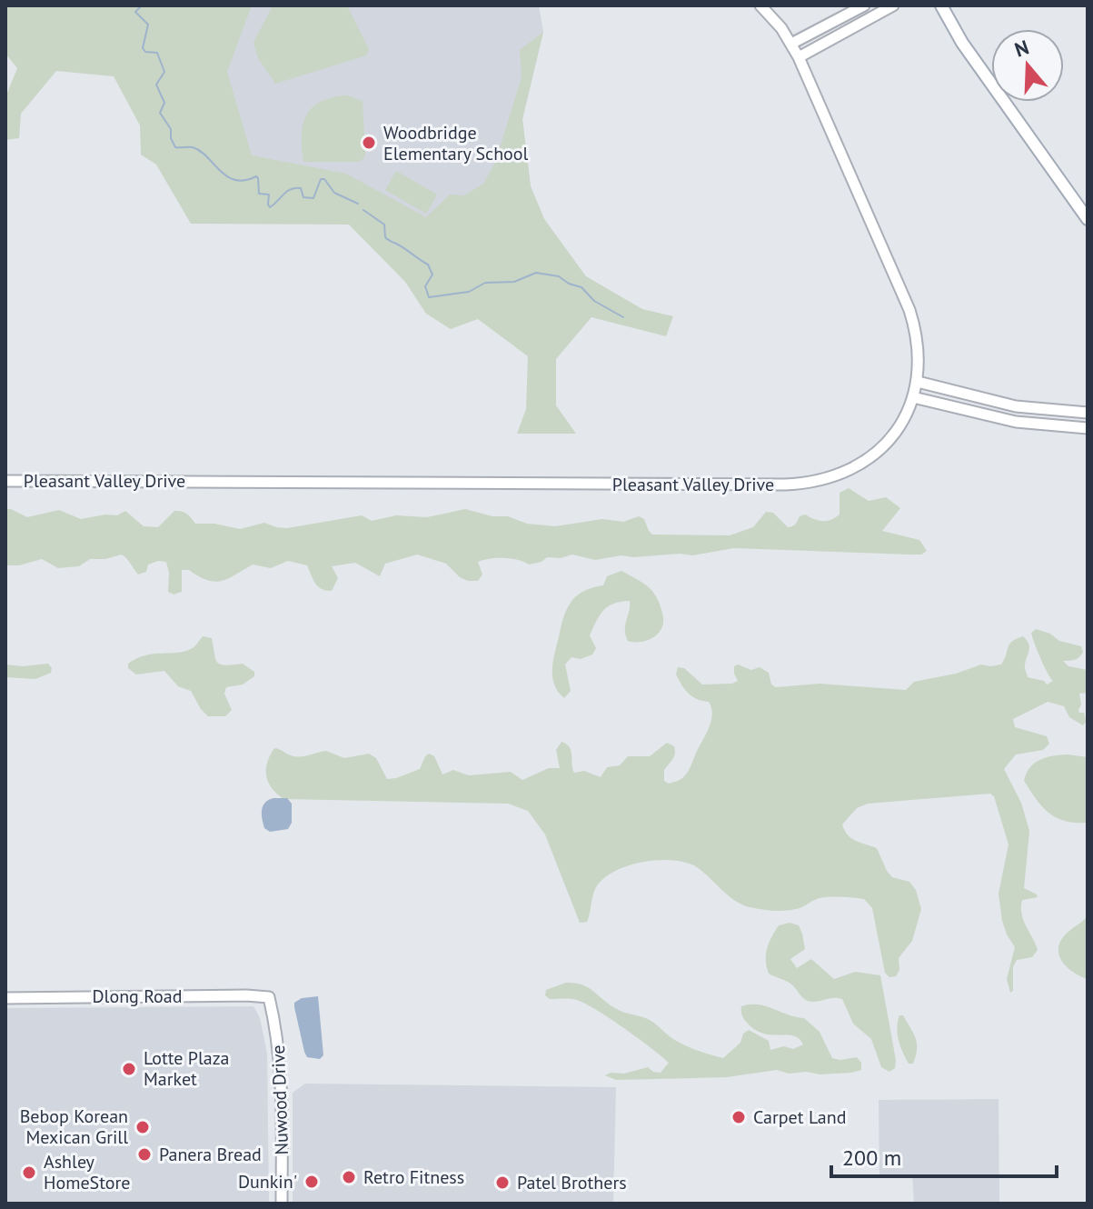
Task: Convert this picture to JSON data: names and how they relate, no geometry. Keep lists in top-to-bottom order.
{
  "streets": {
    "street": ["Pleasant Valley Drive", "Dlong Road", "Nuwood Drive"]
  },
  "crossings": [
    ["Dlong Road", "Nuwood Drive"]
  ],
  "places": [
    "Woodbridge Elementary School",
    "Lotte Plaza Market",
    "Carpet Land",
    "Bebop Korean Mexican Grill",
    "Panera Bread",
    "Ashley HomeStore",
    "Retro Fitness",
    "Dunkin'",
    "Patel Brothers"
  ],
  "scale_bar": "200 m",
  "north": "top"
}
